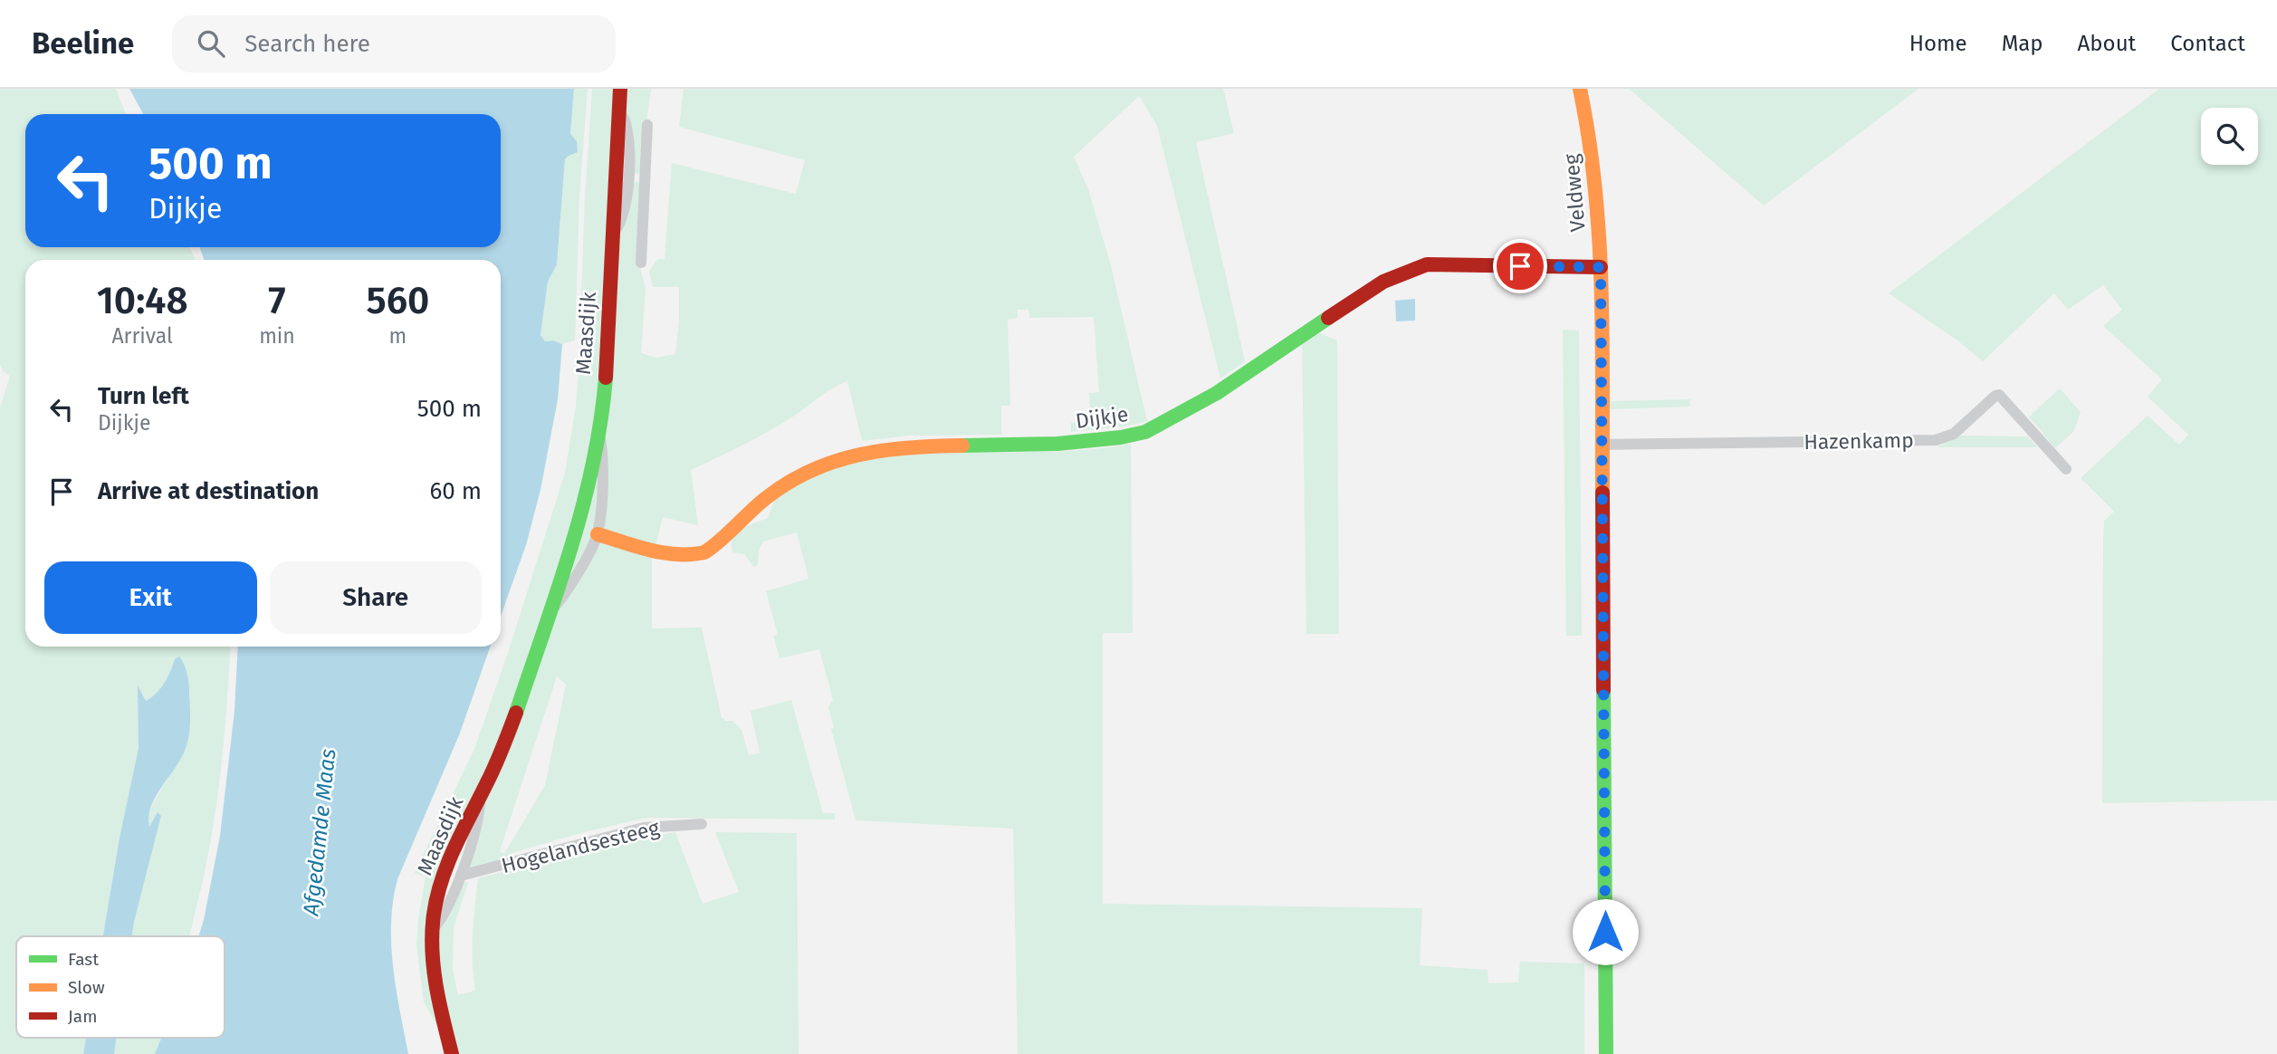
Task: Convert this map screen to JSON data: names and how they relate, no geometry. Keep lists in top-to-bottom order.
{
  "streets": {
    "street": [
      "Veldweg",
      "Maasdijk",
      "Dijkje",
      "Hazenkamp",
      "Hogelandsesteeg"
    ]
  },
  "crossings": [
    ["Veldweg", "Dijkje"],
    ["Veldweg", "Hazenkamp"],
    ["Maasdijk", "Dijkje"],
    ["Maasdijk", "Hogelandsesteeg"]
  ],
  "water": ["Afgedamde Maas"],
  "legend": ["Fast", "Slow", "Jam"],
  "page": {
    "header": "Beeline",
    "search": "Search here",
    "nav": [
      "Home",
      "Map",
      "About",
      "Contact"
    ],
    "turn": ["500 m", "Dijkje"],
    "eta": [
      "10:48",
      "Arrival",
      "7",
      "min",
      "560",
      "m"
    ],
    "list": [
      {
        "name": "Turn left",
        "note": "Dijkje",
        "value": "500 m"
      },
      {
        "name": "Arrive at destination",
        "value": "60 m"
      }
    ],
    "buttons": ["Exit", "Share"]
  }
}
